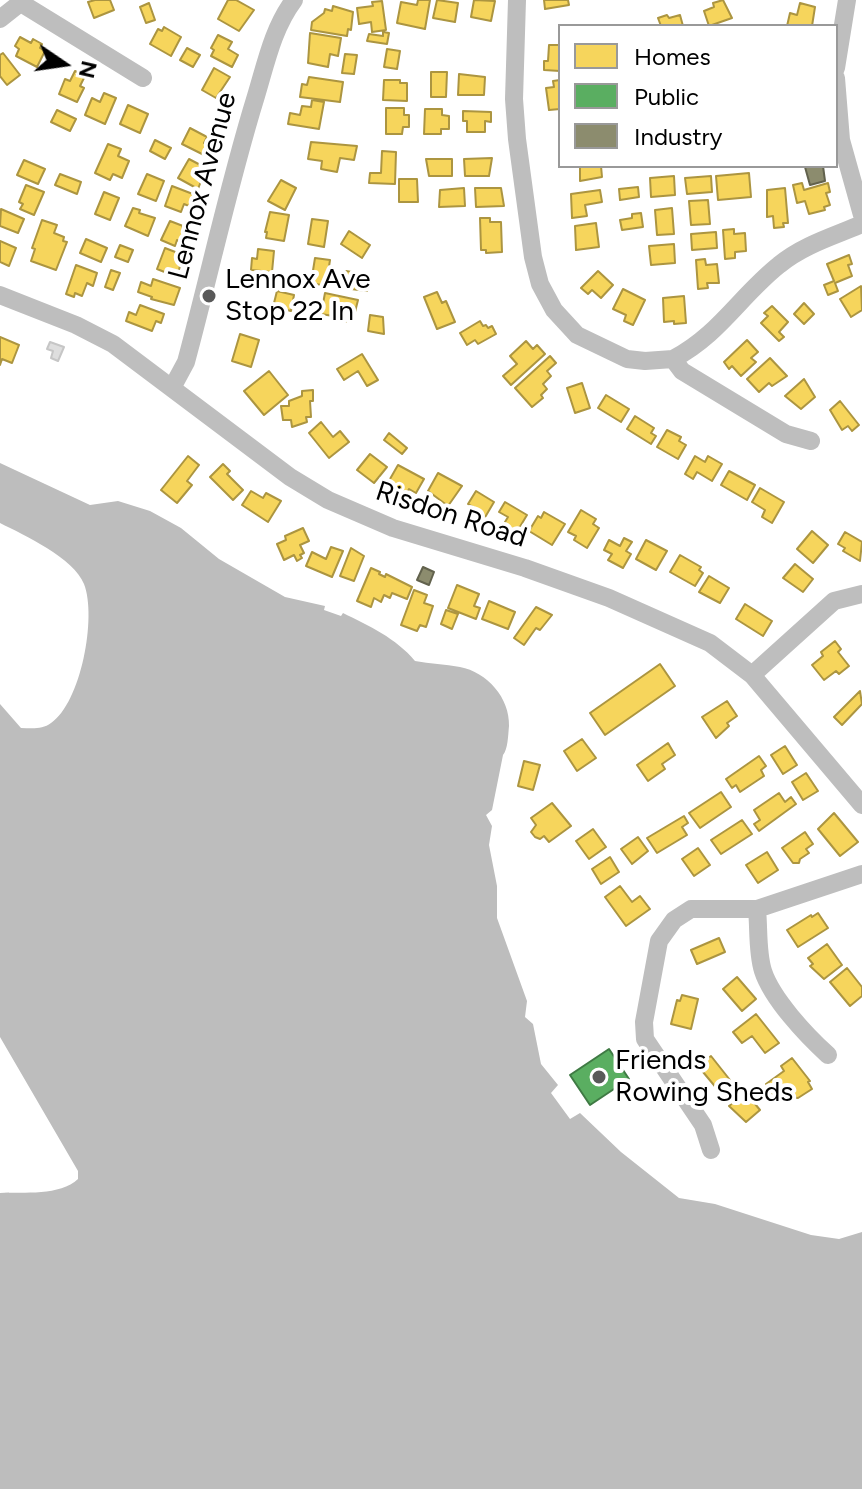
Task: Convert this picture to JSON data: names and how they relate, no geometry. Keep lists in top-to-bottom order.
{
  "streets": {
    "street": ["Lennox Avenue", "Risdon Road"]
  },
  "crossings": [
    ["Lennox Avenue", "Risdon Road"]
  ],
  "places": ["Lennox Ave Stop 22 In", "Friends Rowing Sheds"],
  "legend": ["Homes", "Public", "Industry"],
  "north": "right"
}
